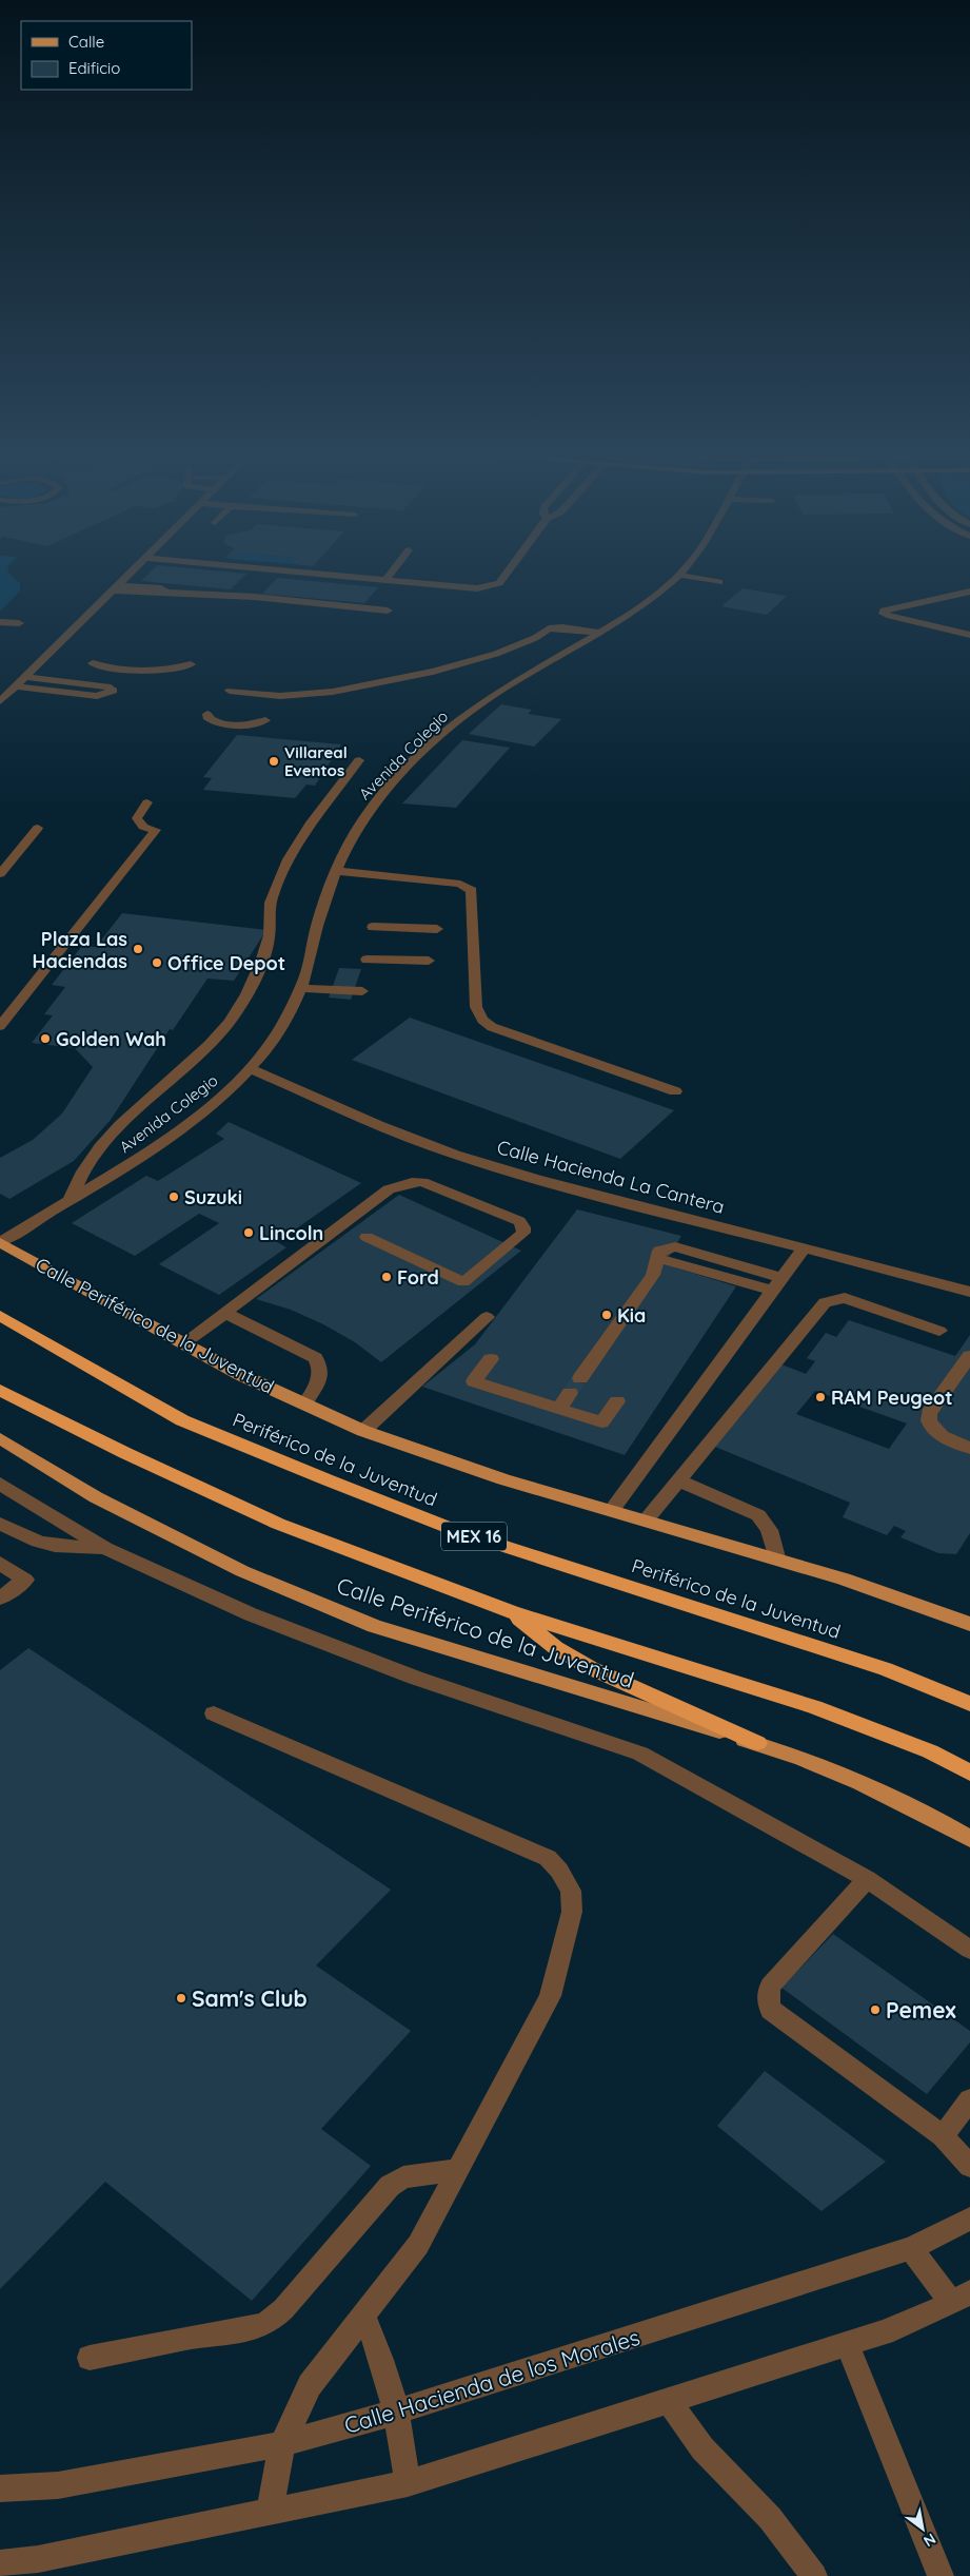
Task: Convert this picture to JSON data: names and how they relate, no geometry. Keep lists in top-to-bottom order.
{
  "streets": {
    "highway": ["Periférico de la Juventud", "MEX 16"],
    "main road": ["Calle Periférico de la Juventud"],
    "street": ["Avenida Colegio", "Calle Hacienda La Cantera", "Calle Hacienda de los Morales"]
  },
  "crossings": [
    ["Avenida Colegio", "Calle Hacienda La Cantera"],
    ["Avenida Colegio", "Calle Periférico de la Juventud"]
  ],
  "places": [
    "Villareal Eventos",
    "Plaza Las Haciendas",
    "Office Depot",
    "Golden Wah",
    "Suzuki",
    "Lincoln",
    "Ford",
    "Kia",
    "RAM Peugeot",
    "Sam's Club",
    "Pemex"
  ],
  "legend": ["Calle", "Edificio"],
  "north": "bottom right"
}
